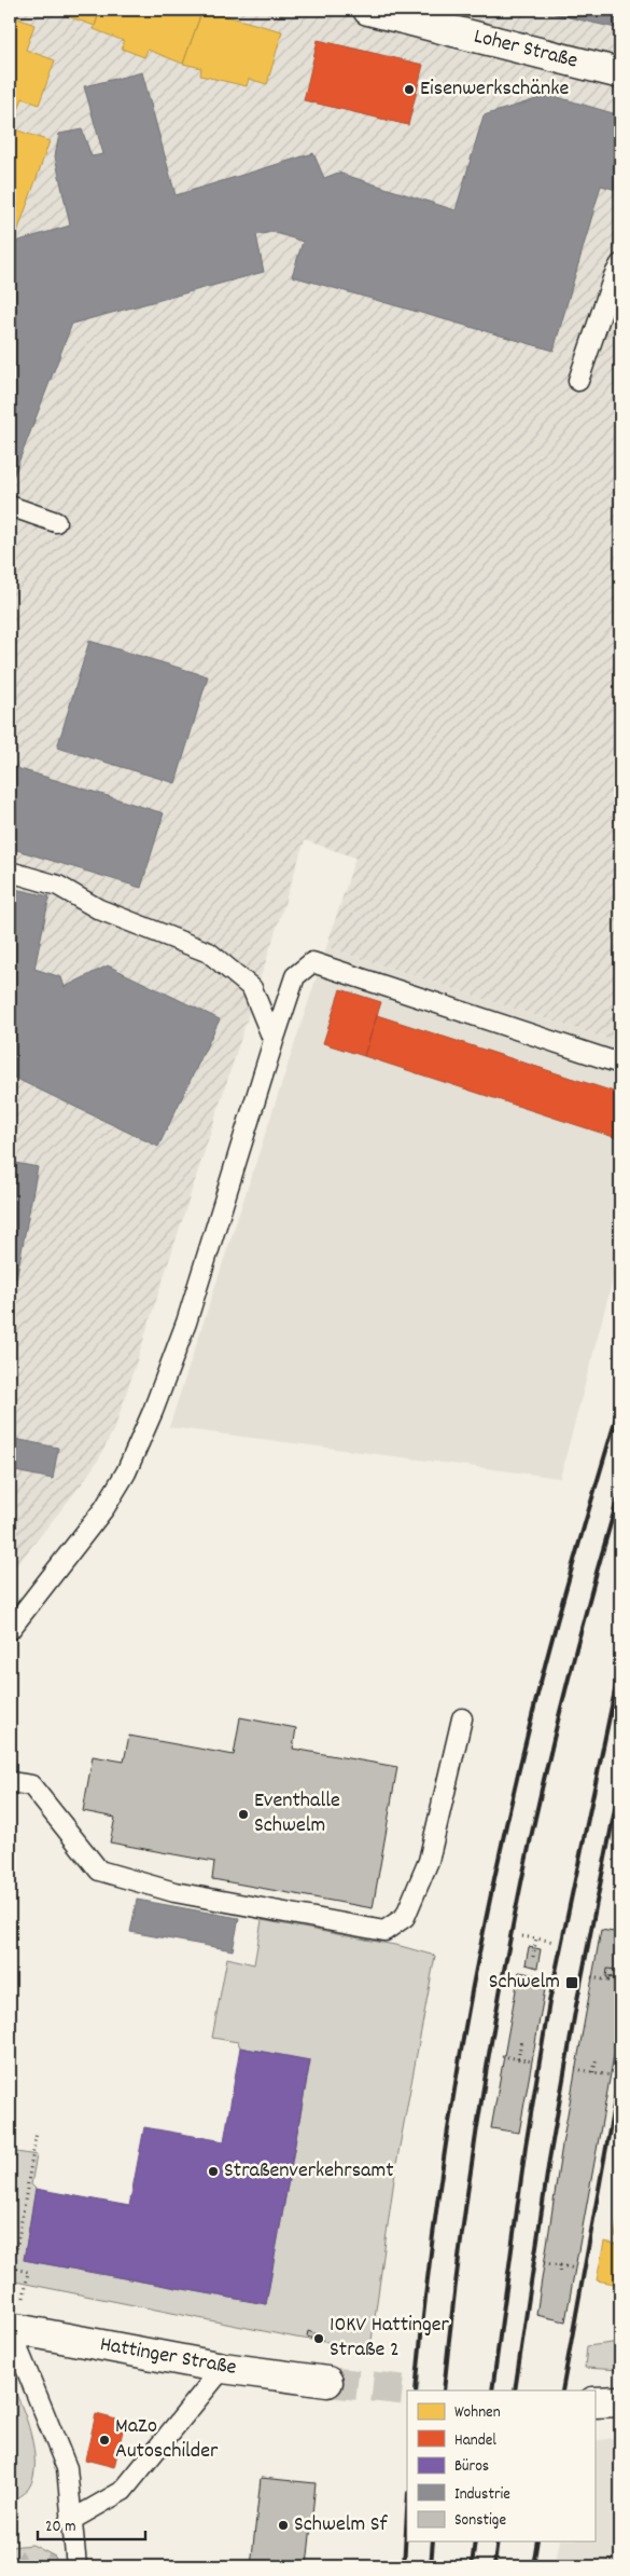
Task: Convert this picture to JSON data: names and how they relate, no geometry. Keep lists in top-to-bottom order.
{
  "streets": {
    "main road": ["Loher Straße", "Hattinger Straße"]
  },
  "places": {
    "other": [
      "Eisenwerkschänke",
      "Eventhalle Schwelm",
      "Straßenverkehrsamt",
      "10KV Hattinger Straße 2",
      "MaZo Autoschilder",
      "Schwelm Sf"
    ],
    "transit": ["Schwelm"]
  },
  "legend": [
    "Wohnen",
    "Handel",
    "Büros",
    "Industrie",
    "Sonstige"
  ],
  "scale_bar": "20 m"
}
